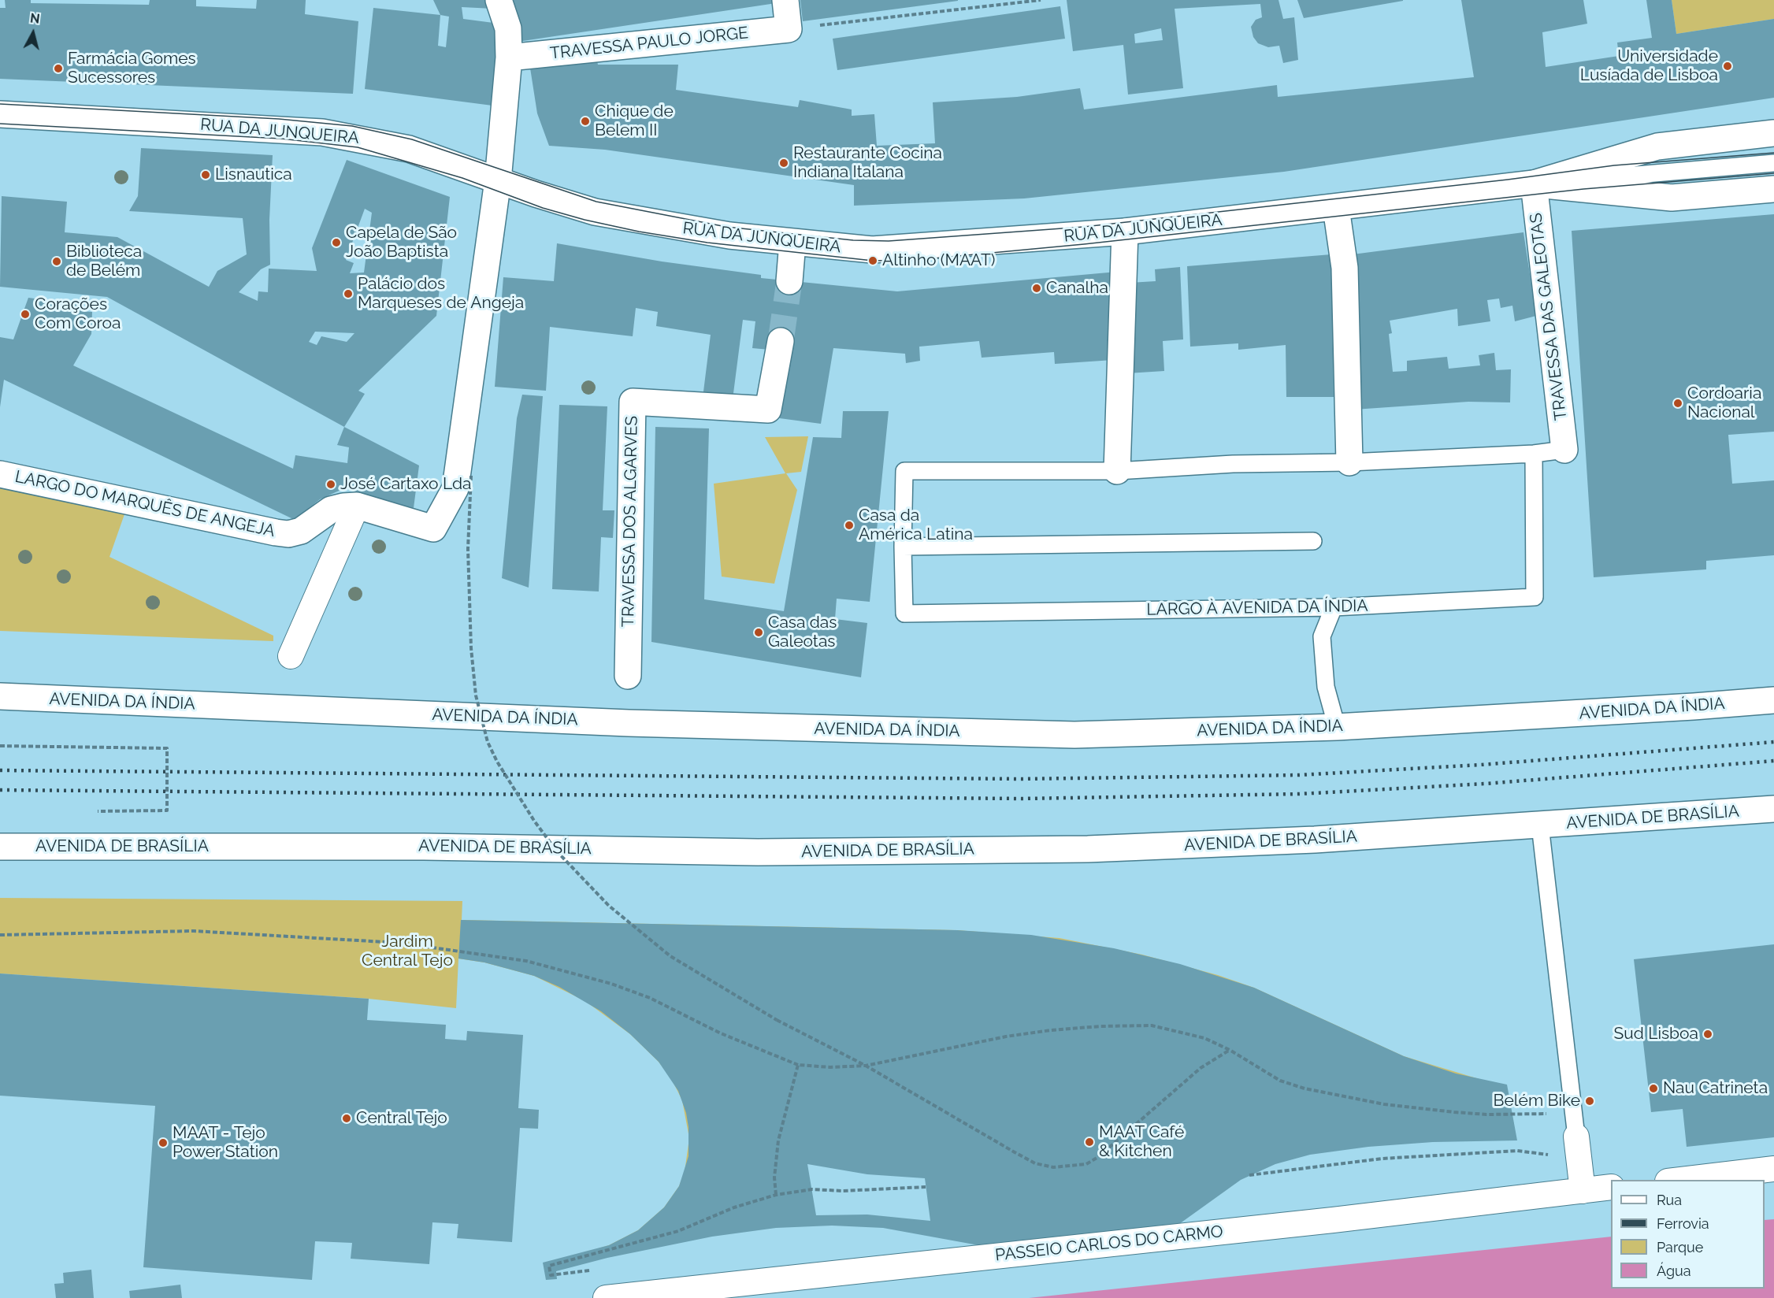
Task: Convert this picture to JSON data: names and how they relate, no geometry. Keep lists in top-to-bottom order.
{
  "streets": {
    "main road": [
      "TRAVESSA PAULO JORGE",
      "RUA DA JUNQUEIRA",
      "TRAVESSA DAS GALEOTAS",
      "LARGO DO MARQUÊS DE ANGEJA",
      "TRAVESSA DOS ALGARVES",
      "AVENIDA DA ÍNDIA",
      "AVENIDA DE BRASÍLIA"
    ],
    "street": ["PASSEIO CARLOS DO CARMO"],
    "lane": ["LARGO À AVENIDA DA ÍNDIA"]
  },
  "crossings": [
    ["RUA DA JUNQUEIRA", "TRAVESSA DAS GALEOTAS"],
    ["RUA DA JUNQUEIRA", "LARGO DO MARQUÊS DE ANGEJA"],
    ["TRAVESSA DAS GALEOTAS", "LARGO À AVENIDA DA ÍNDIA"]
  ],
  "parks": ["Jardim Central Tejo"],
  "places": [
    "Universidade Lusíada de Lisboa",
    "Farmácia Gomes Sucessores",
    "Chique de Belem II",
    "Restaurante Cocina Indiana Italana",
    "Lisnautica",
    "Capela de São João Baptista",
    "Altinho (MAAT)",
    "Biblioteca de Belém",
    "Canalha",
    "Palácio dos Marqueses de Angeja",
    "Corações Com Coroa",
    "Cordoaria Nacional",
    "José Cartaxo Lda",
    "Casa da América Latina",
    "Casa das Galeotas",
    "Sud Lisboa",
    "Nau Catrineta",
    "Belém Bike",
    "Central Tejo",
    "MAAT Café & Kitchen",
    "MAAT - Tejo Power Station"
  ],
  "legend": [
    "Rua",
    "Ferrovia",
    "Parque",
    "Água"
  ],
  "north": "top"
}
